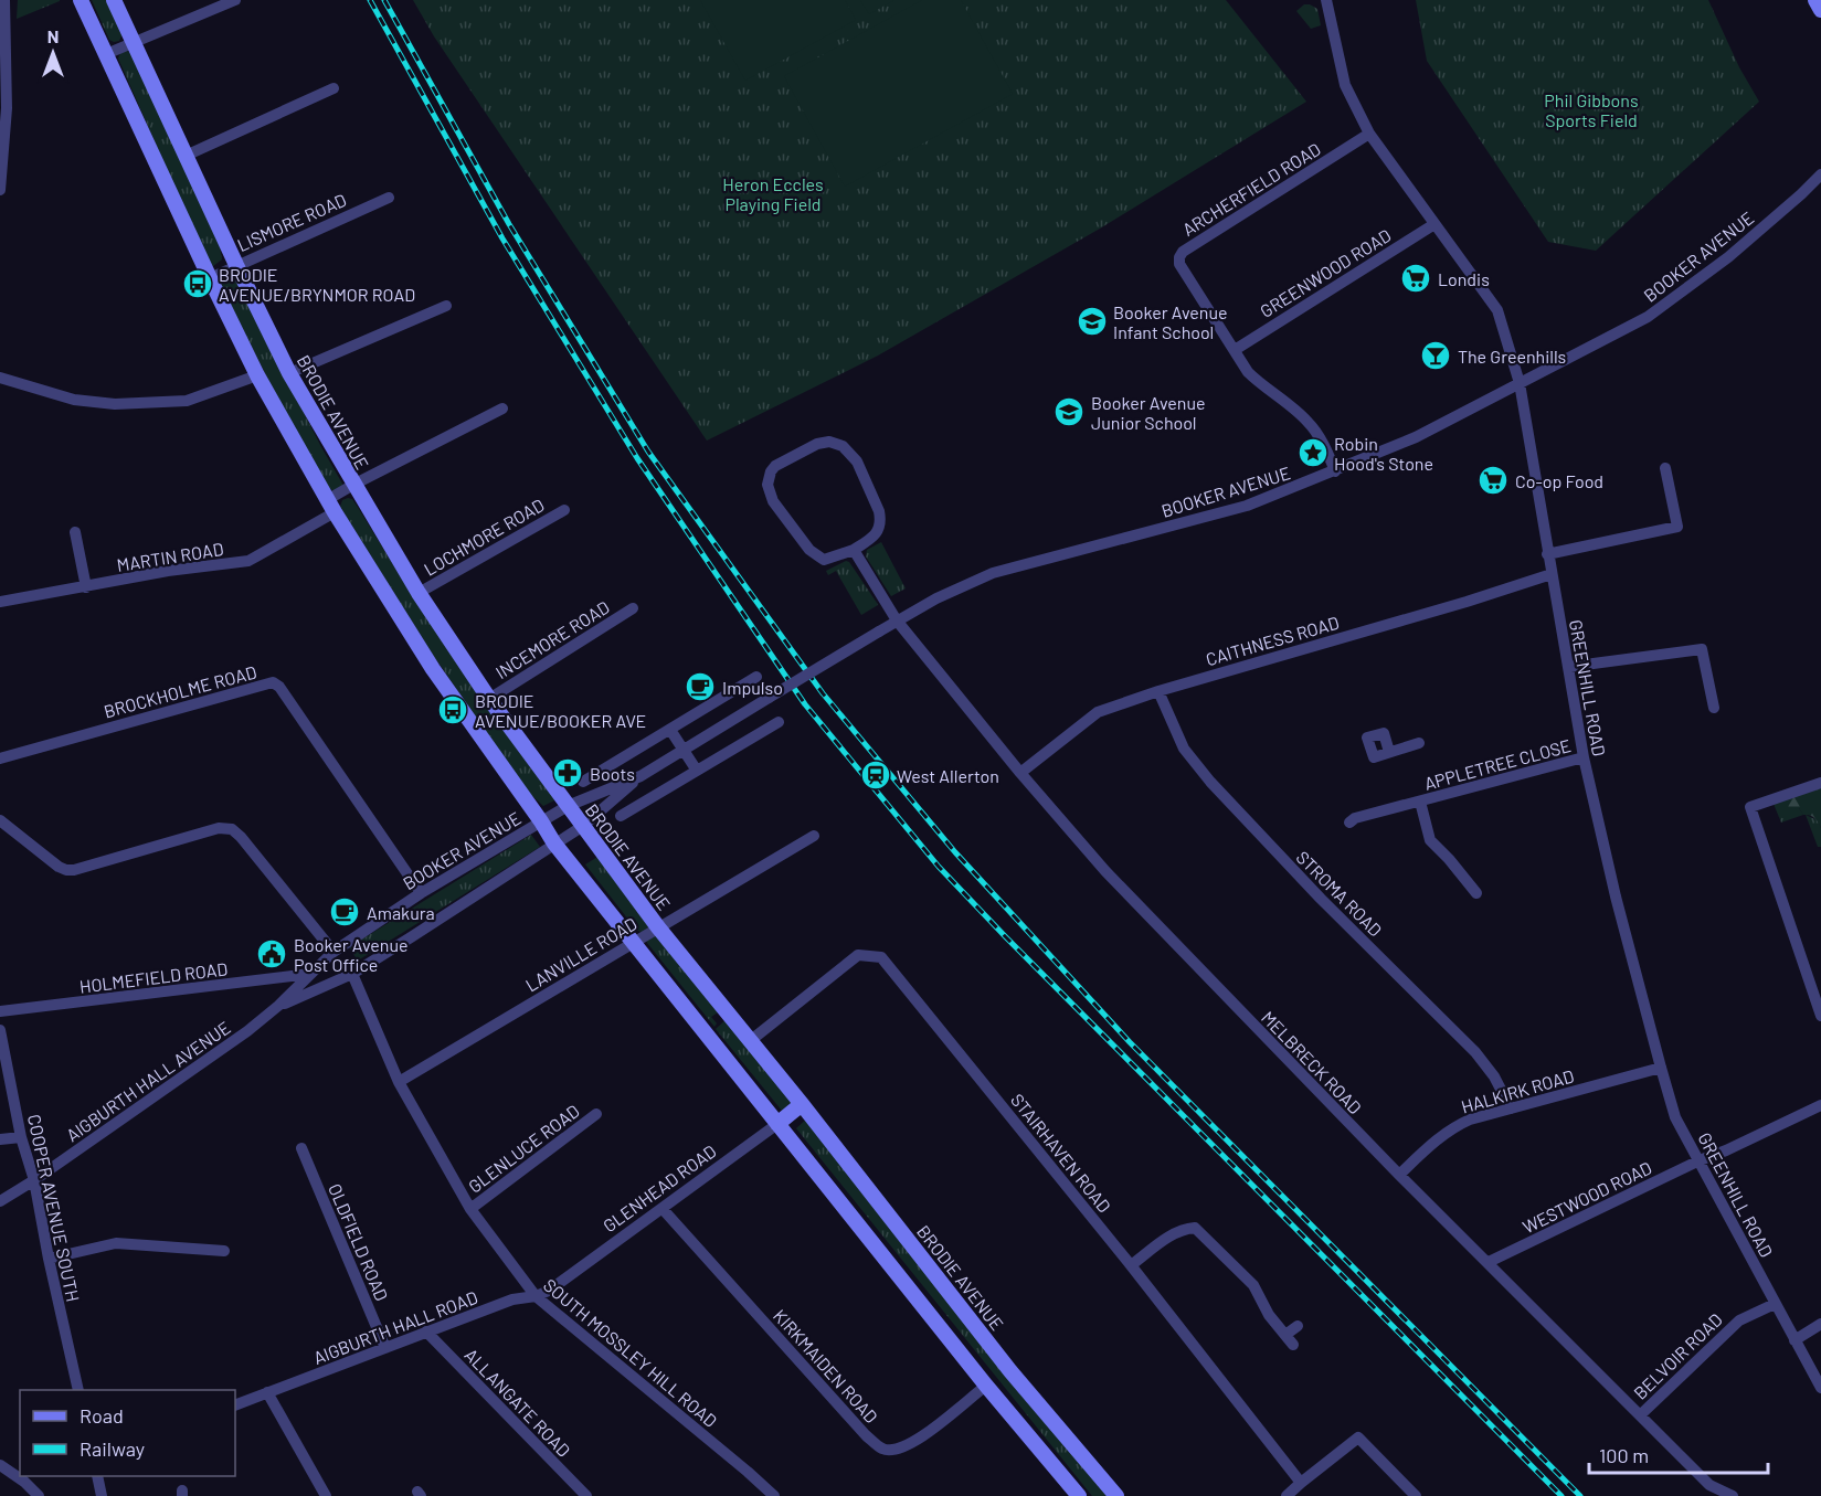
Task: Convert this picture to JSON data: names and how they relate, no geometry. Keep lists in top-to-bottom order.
{
  "streets": {
    "street": [
      "ARCHERFIELD ROAD",
      "LISMORE ROAD",
      "BOOKER AVENUE",
      "GREENWOOD ROAD",
      "BRODIE AVENUE",
      "LOCHMORE ROAD",
      "MARTIN ROAD",
      "INCEMORE ROAD",
      "CAITHNESS ROAD",
      "GREENHILL ROAD",
      "BROCKHOLME ROAD",
      "APPLETREE CLOSE",
      "STROMA ROAD",
      "LANVILLE ROAD",
      "HOLMEFIELD ROAD",
      "MELBRECK ROAD",
      "AIGBURTH HALL AVENUE",
      "HALKIRK ROAD",
      "GLENLUCE ROAD",
      "STAIRHAVEN ROAD",
      "GLENHEAD ROAD",
      "WESTWOOD ROAD",
      "COOPER AVENUE SOUTH",
      "OLDFIELD ROAD",
      "AIGBURTH HALL ROAD",
      "SOUTH MOSSLEY HILL ROAD",
      "BELVOIR ROAD",
      "KIRKMAIDEN ROAD",
      "ALLANGATE ROAD"
    ]
  },
  "crossings": [
    ["ARCHERFIELD ROAD", "BOOKER AVENUE"],
    ["ARCHERFIELD ROAD", "GREENWOOD ROAD"],
    ["ARCHERFIELD ROAD", "GREENHILL ROAD"],
    ["LISMORE ROAD", "BRODIE AVENUE"],
    ["BOOKER AVENUE", "BRODIE AVENUE"],
    ["BOOKER AVENUE", "GREENHILL ROAD"],
    ["BOOKER AVENUE", "BROCKHOLME ROAD"],
    ["BOOKER AVENUE", "HOLMEFIELD ROAD"],
    ["BOOKER AVENUE", "MELBRECK ROAD"],
    ["BOOKER AVENUE", "AIGBURTH HALL AVENUE"],
    ["BOOKER AVENUE", "SOUTH MOSSLEY HILL ROAD"],
    ["GREENWOOD ROAD", "GREENHILL ROAD"],
    ["BRODIE AVENUE", "LOCHMORE ROAD"],
    ["BRODIE AVENUE", "MARTIN ROAD"],
    ["BRODIE AVENUE", "INCEMORE ROAD"],
    ["BRODIE AVENUE", "LANVILLE ROAD"],
    ["BRODIE AVENUE", "STAIRHAVEN ROAD"],
    ["BRODIE AVENUE", "GLENHEAD ROAD"],
    ["CAITHNESS ROAD", "GREENHILL ROAD"],
    ["CAITHNESS ROAD", "STROMA ROAD"],
    ["CAITHNESS ROAD", "MELBRECK ROAD"],
    ["GREENHILL ROAD", "APPLETREE CLOSE"],
    ["GREENHILL ROAD", "HALKIRK ROAD"],
    ["GREENHILL ROAD", "WESTWOOD ROAD"],
    ["GREENHILL ROAD", "BELVOIR ROAD"],
    ["STROMA ROAD", "HALKIRK ROAD"],
    ["LANVILLE ROAD", "SOUTH MOSSLEY HILL ROAD"],
    ["MELBRECK ROAD", "HALKIRK ROAD"],
    ["MELBRECK ROAD", "WESTWOOD ROAD"],
    ["MELBRECK ROAD", "BELVOIR ROAD"],
    ["AIGBURTH HALL AVENUE", "COOPER AVENUE SOUTH"],
    ["GLENLUCE ROAD", "SOUTH MOSSLEY HILL ROAD"],
    ["GLENHEAD ROAD", "AIGBURTH HALL ROAD"],
    ["GLENHEAD ROAD", "SOUTH MOSSLEY HILL ROAD"],
    ["GLENHEAD ROAD", "KIRKMAIDEN ROAD"],
    ["OLDFIELD ROAD", "AIGBURTH HALL ROAD"],
    ["AIGBURTH HALL ROAD", "SOUTH MOSSLEY HILL ROAD"],
    ["AIGBURTH HALL ROAD", "ALLANGATE ROAD"]
  ],
  "parks": ["Phil Gibbons Sports Field", "Heron Eccles Playing Field"],
  "places": {
    "supermarket": ["Londis", "Co-op Food"],
    "bus stop": ["BRODIE AVENUE/BRYNMOR ROAD", "BRODIE AVENUE/BOOKER AVE"],
    "school or university": ["Booker Avenue Infant School", "Booker Avenue Junior School"],
    "bar": ["The Greenhills"],
    "place": ["Robin Hood's Stone"],
    "cafe": ["Impulso", "Amakura"],
    "pharmacy": ["Boots"],
    "station": ["West Allerton"],
    "public building": ["Booker Avenue Post Office"]
  },
  "legend": ["Road", "Railway"],
  "scale_bar": "100 m",
  "north": "top"
}
